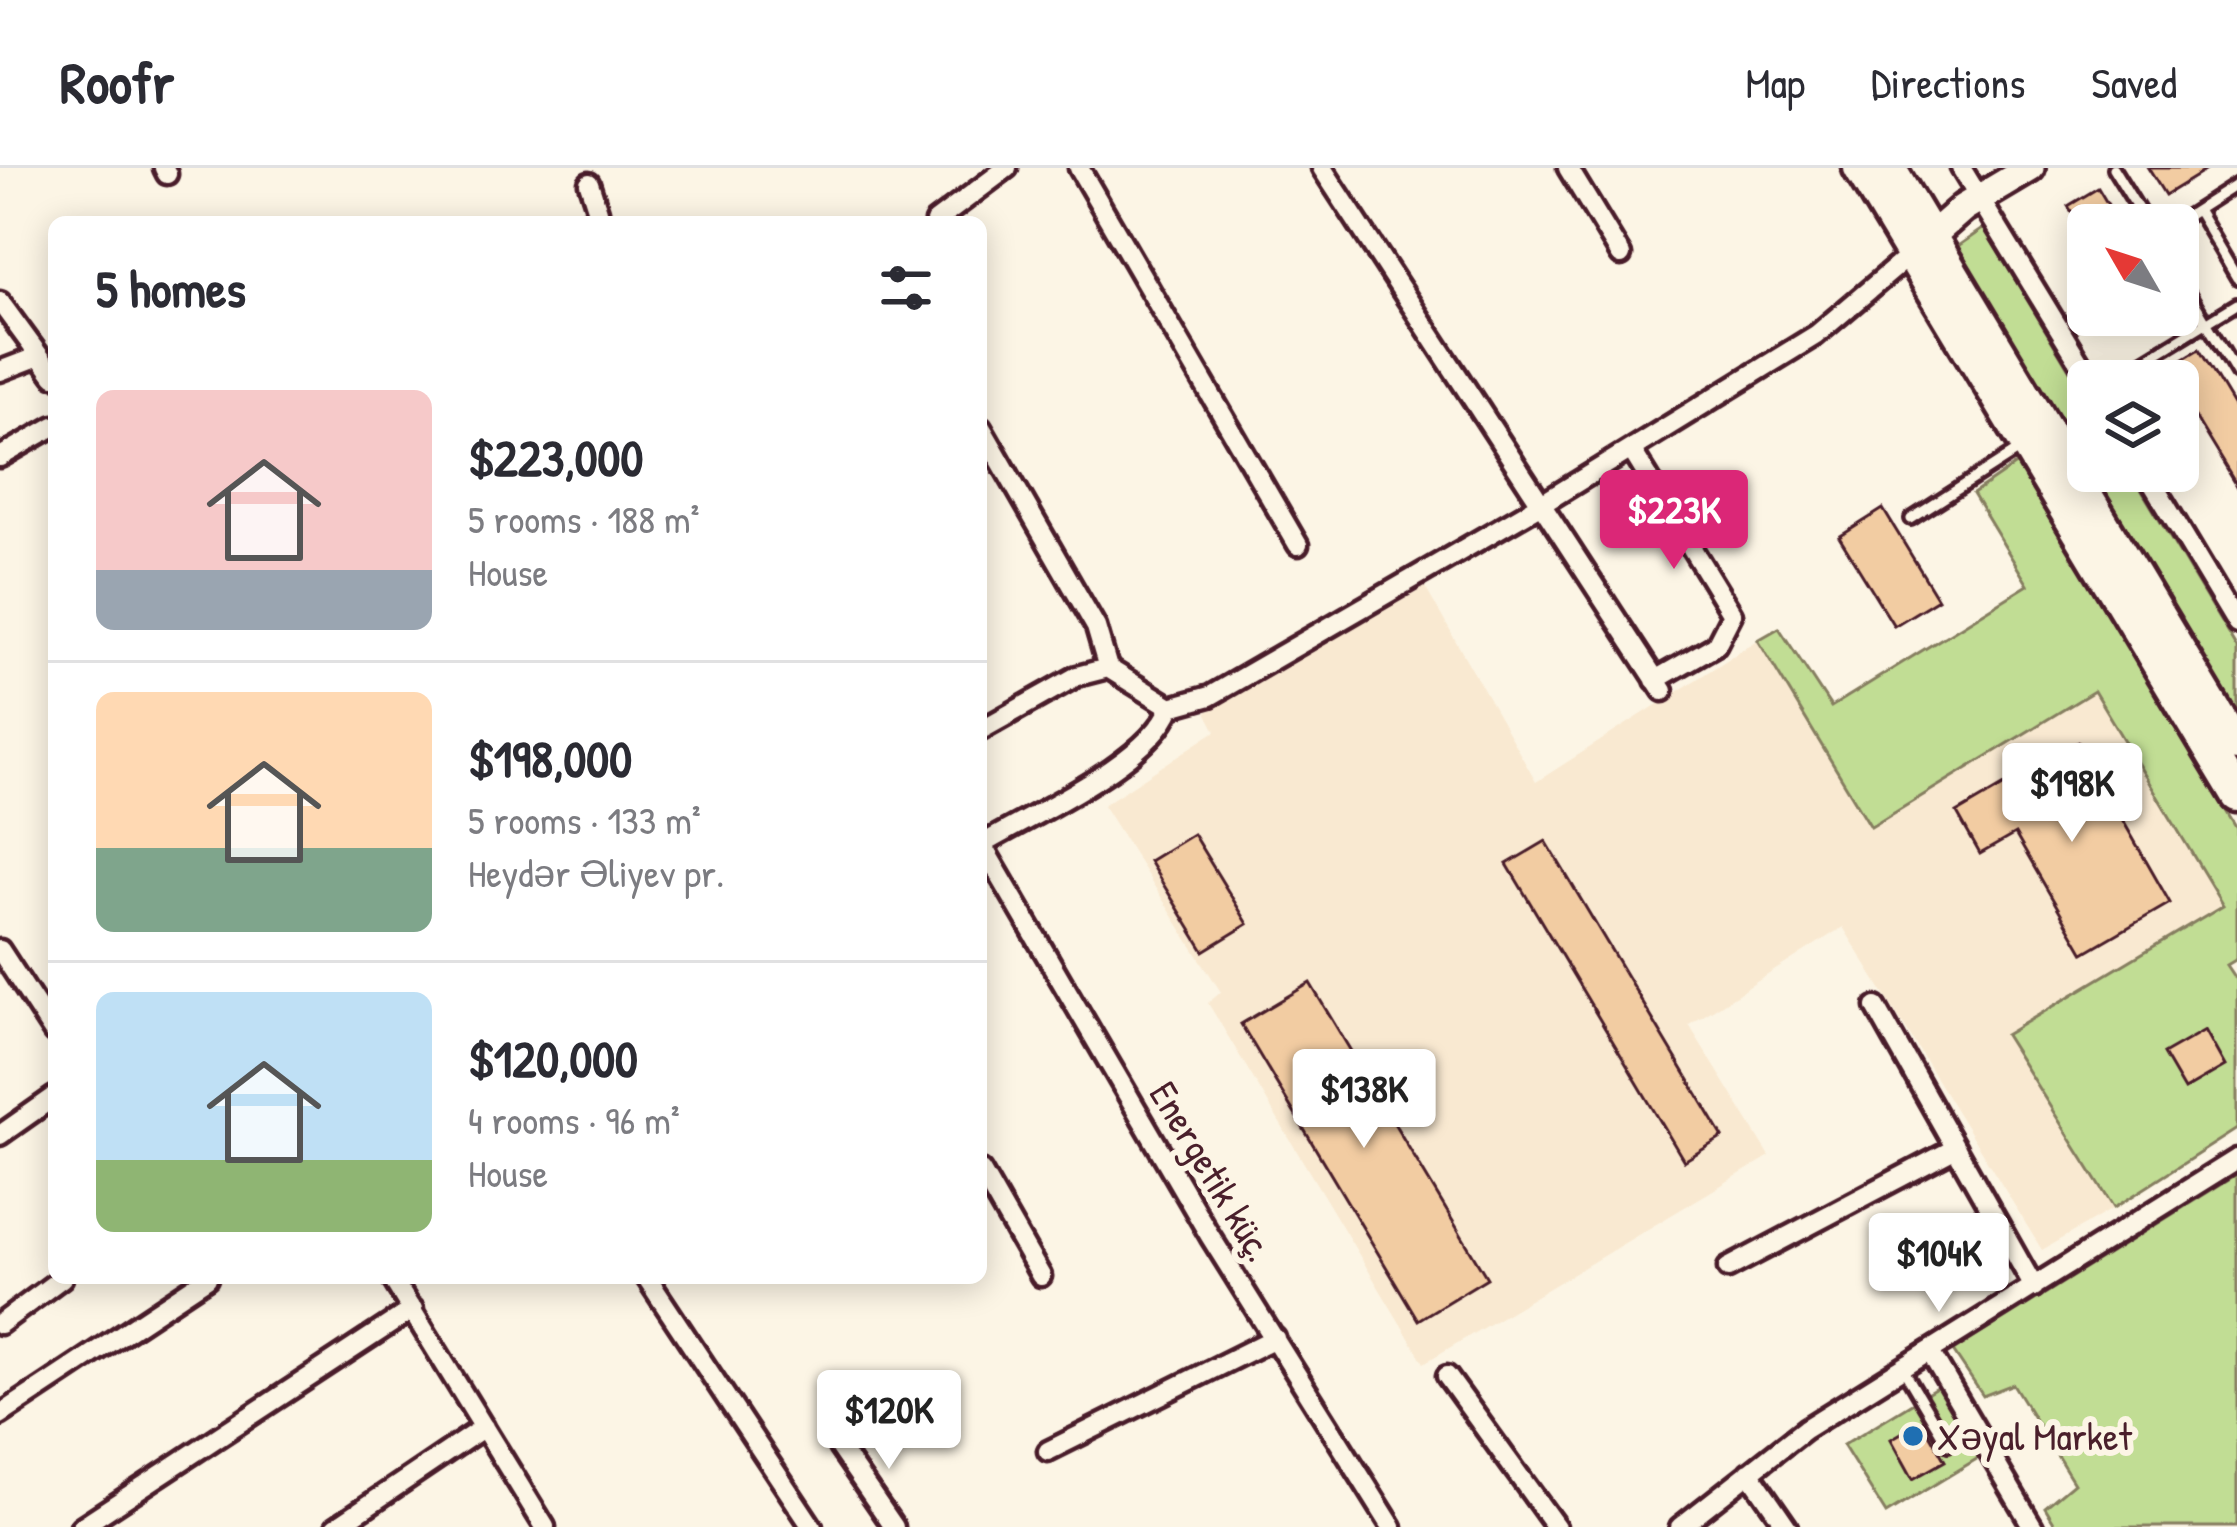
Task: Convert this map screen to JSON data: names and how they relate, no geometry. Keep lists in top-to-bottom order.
{
  "streets": {
    "street": ["Energetik küç."]
  },
  "places": ["Xəyal Market"],
  "north": "top left",
  "page": {
    "header": "Roofr",
    "nav": ["Map", "Directions", "Saved"],
    "heading": "5 homes",
    "list": [
      {
        "name": "$223,000",
        "note": "5 rooms · 188 m² · House"
      },
      {
        "name": "$198,000",
        "note": "5 rooms · 133 m² · Heydər Əliyev pr."
      },
      {
        "name": "$120,000",
        "note": "4 rooms · 96 m² · House"
      }
    ],
    "price": [
      "$223K",
      "$198K",
      "$138K",
      "$104K",
      "$120K"
    ]
  }
}
